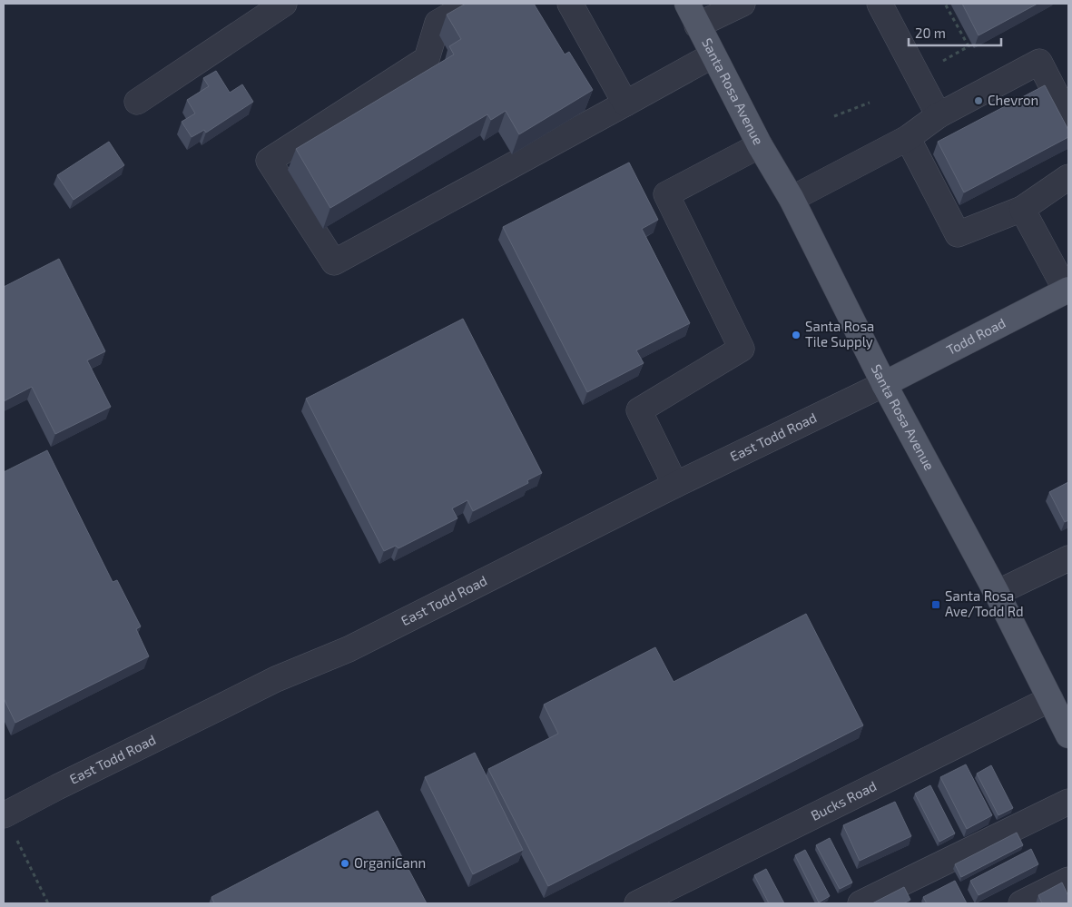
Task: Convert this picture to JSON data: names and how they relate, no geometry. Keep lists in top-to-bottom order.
{
  "streets": {
    "main road": ["Santa Rosa Avenue", "Todd Road"],
    "street": ["East Todd Road", "Bucks Road"]
  },
  "crossings": [
    ["Santa Rosa Avenue", "Todd Road"],
    ["Santa Rosa Avenue", "East Todd Road"],
    ["Santa Rosa Avenue", "Bucks Road"],
    ["Todd Road", "East Todd Road"]
  ],
  "places": {
    "other": ["Chevron", "Santa Rosa Tile Supply", "OrganiCann"],
    "transit": ["Santa Rosa Ave/Todd Rd"]
  },
  "scale_bar": "20 m"
}
